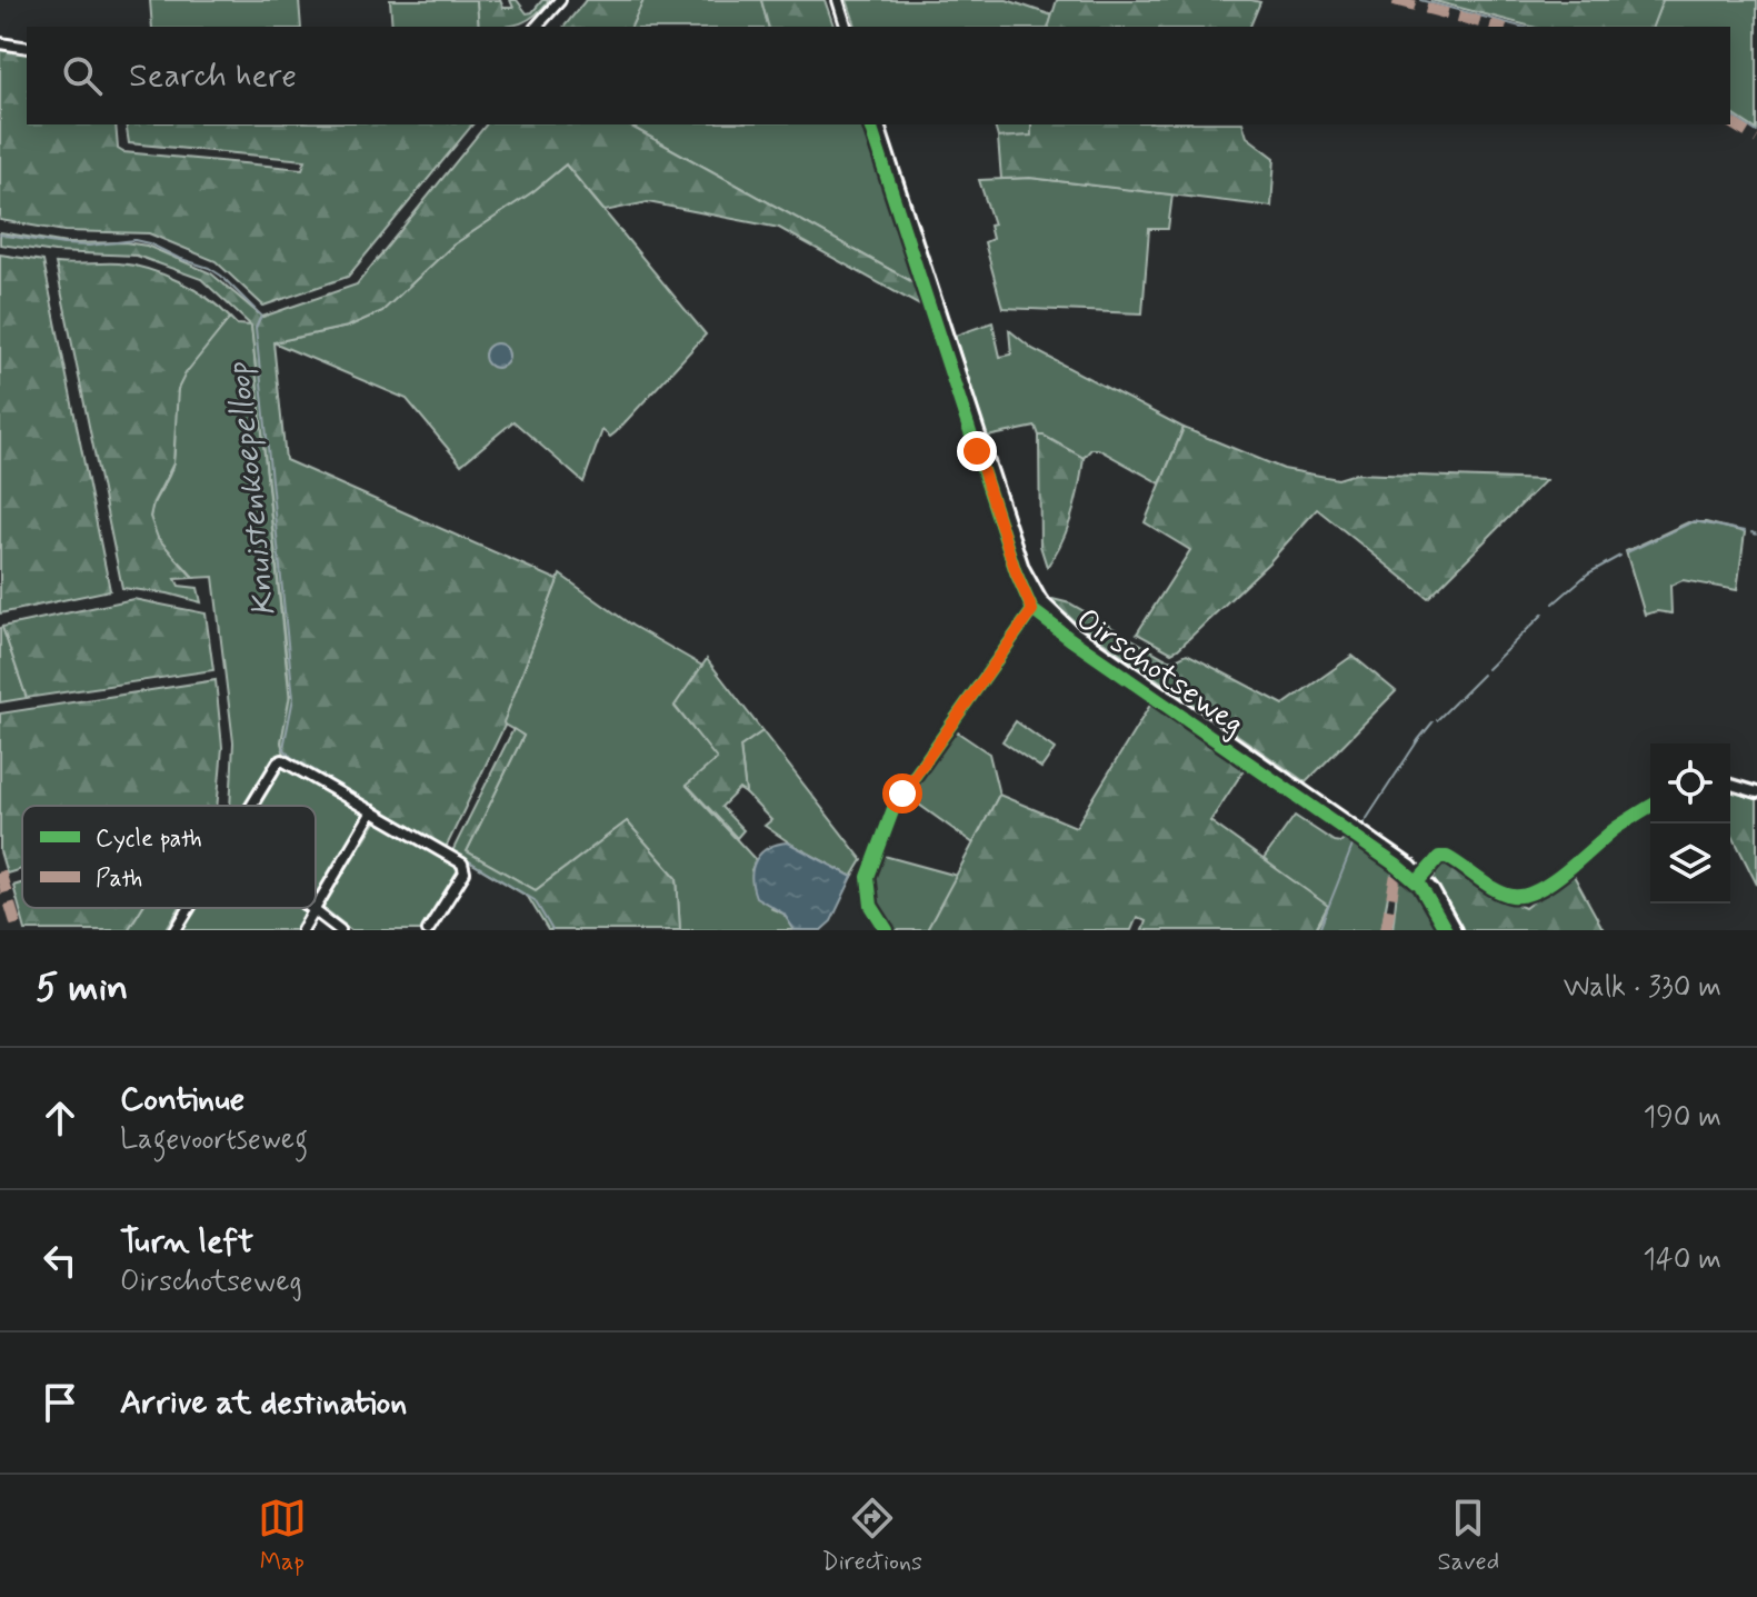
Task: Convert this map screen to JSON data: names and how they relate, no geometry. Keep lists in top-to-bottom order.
{
  "streets": {
    "street": ["Oirschotseweg"]
  },
  "water": ["Knuistenkoepelloop"],
  "legend": ["Cycle path", "Path"],
  "page": {
    "search": "Search here",
    "heading": ["5 min", "Walk · 330 m"],
    "list": [
      ["Continue", "Lagevoortseweg", "190 m"],
      ["Turn left", "Oirschotseweg", "140 m"],
      "Arrive at destination"
    ],
    "nav": ["Map", "Directions", "Saved"]
  }
}
